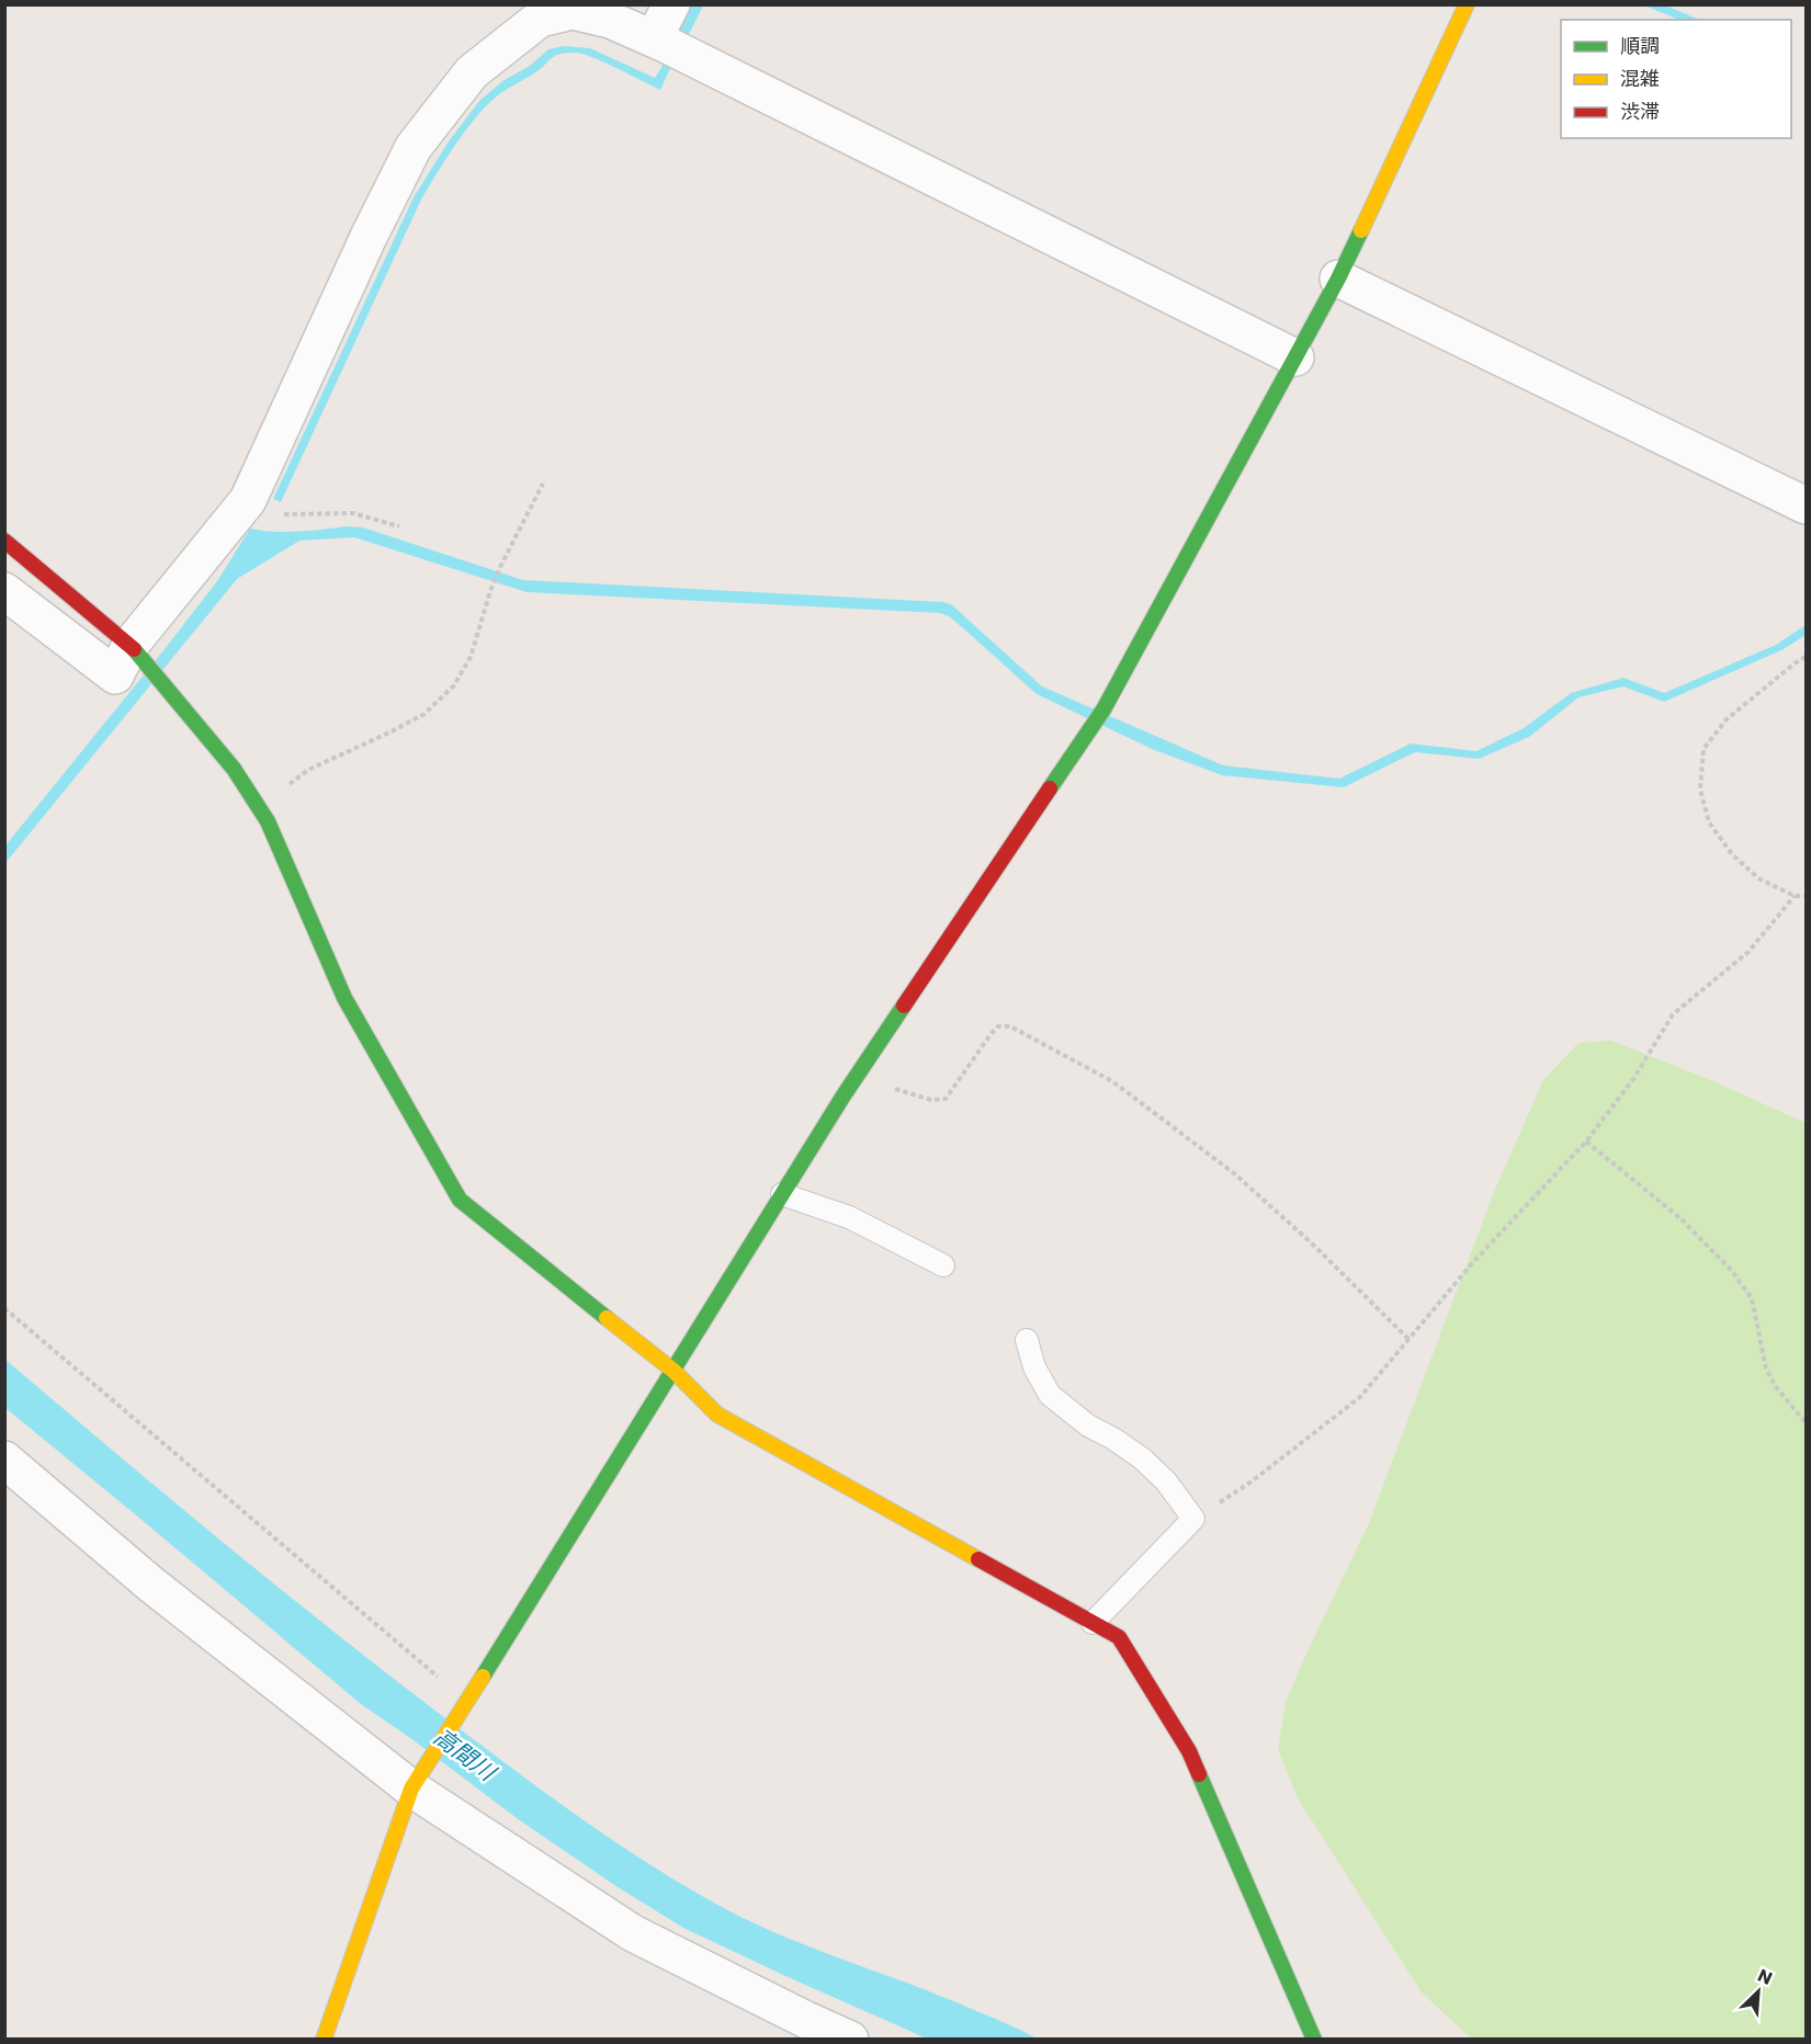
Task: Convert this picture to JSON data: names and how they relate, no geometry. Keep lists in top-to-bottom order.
{
  "water": ["高間川"],
  "legend": ["順調", "混雑", "渋滞"],
  "north": "top right"
}
